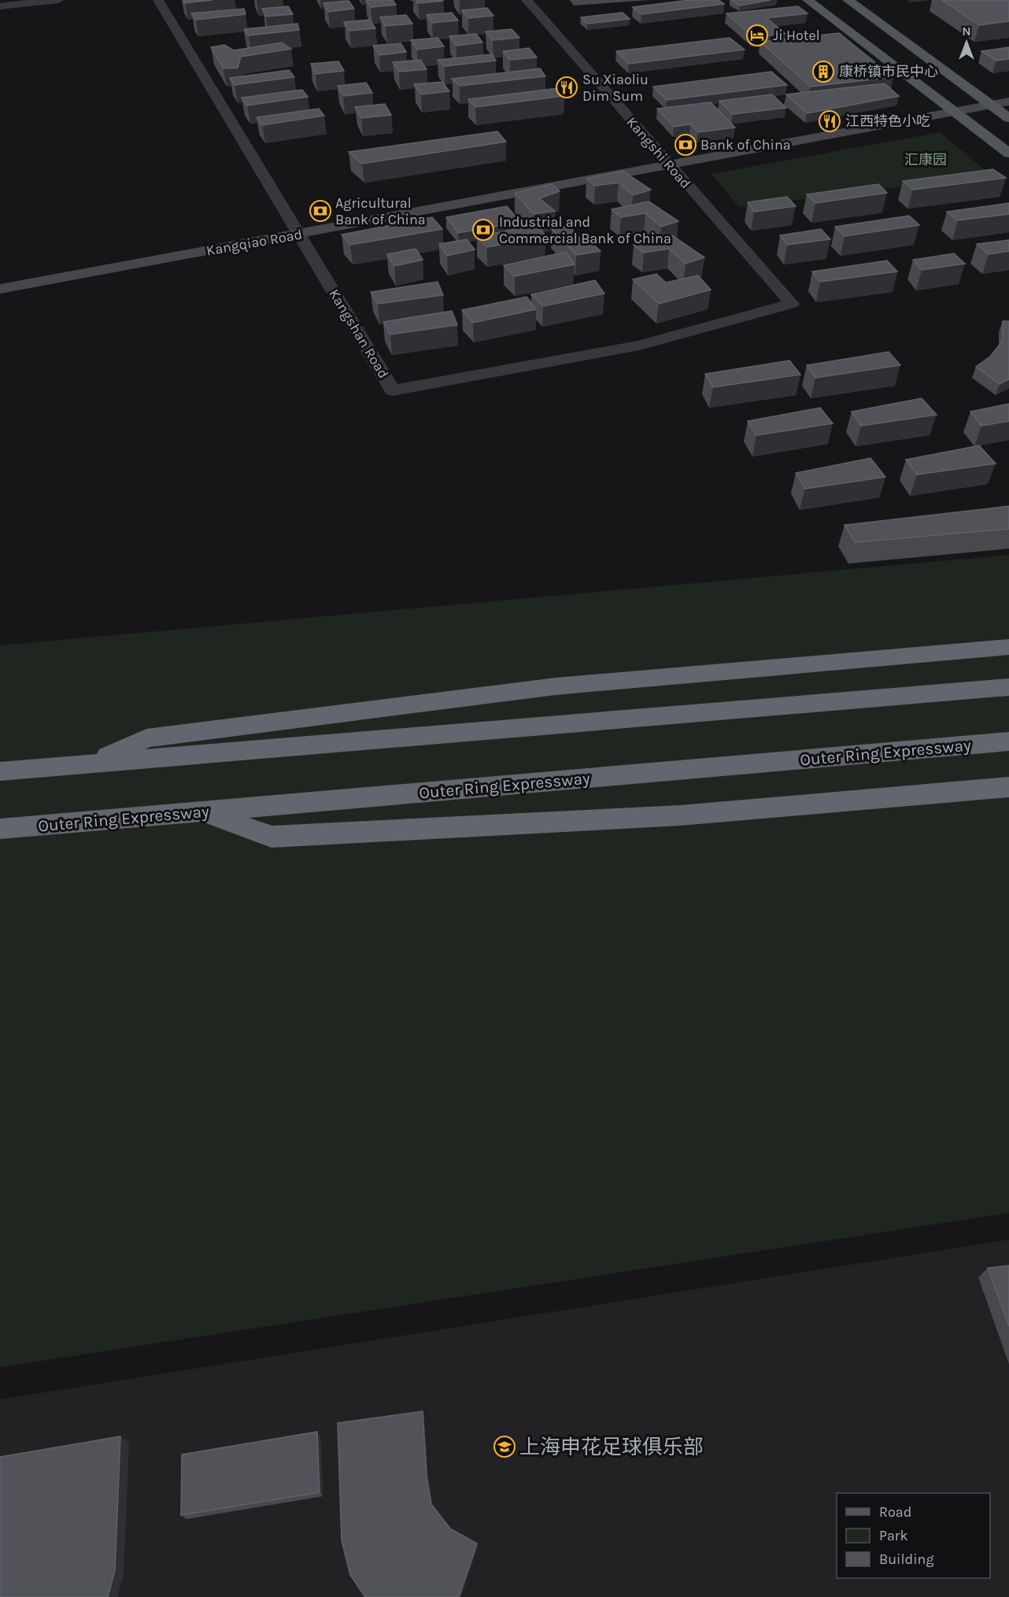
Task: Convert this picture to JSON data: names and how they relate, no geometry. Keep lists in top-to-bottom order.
{
  "streets": {
    "highway": ["Outer Ring Expressway"],
    "main road": ["Kangqiao Road"],
    "street": ["Kangshi Road", "Kangshan Road"]
  },
  "crossings": [
    ["Kangshi Road", "Kangqiao Road"],
    ["Kangshi Road", "Kangshan Road"],
    ["Kangqiao Road", "Kangshan Road"]
  ],
  "parks": ["汇康园"],
  "places": {
    "hotel": ["Ji Hotel"],
    "building": ["康桥镇市民中心"],
    "restaurant": ["Su Xiaoliu Dim Sum", "江西特色小吃"],
    "bank": ["Bank of China", "Agricultural Bank of China", "Industrial and Commercial Bank of China"],
    "school or university": ["上海申花足球俱乐部"]
  },
  "legend": ["Road", "Park", "Building"],
  "north": "top"
}
